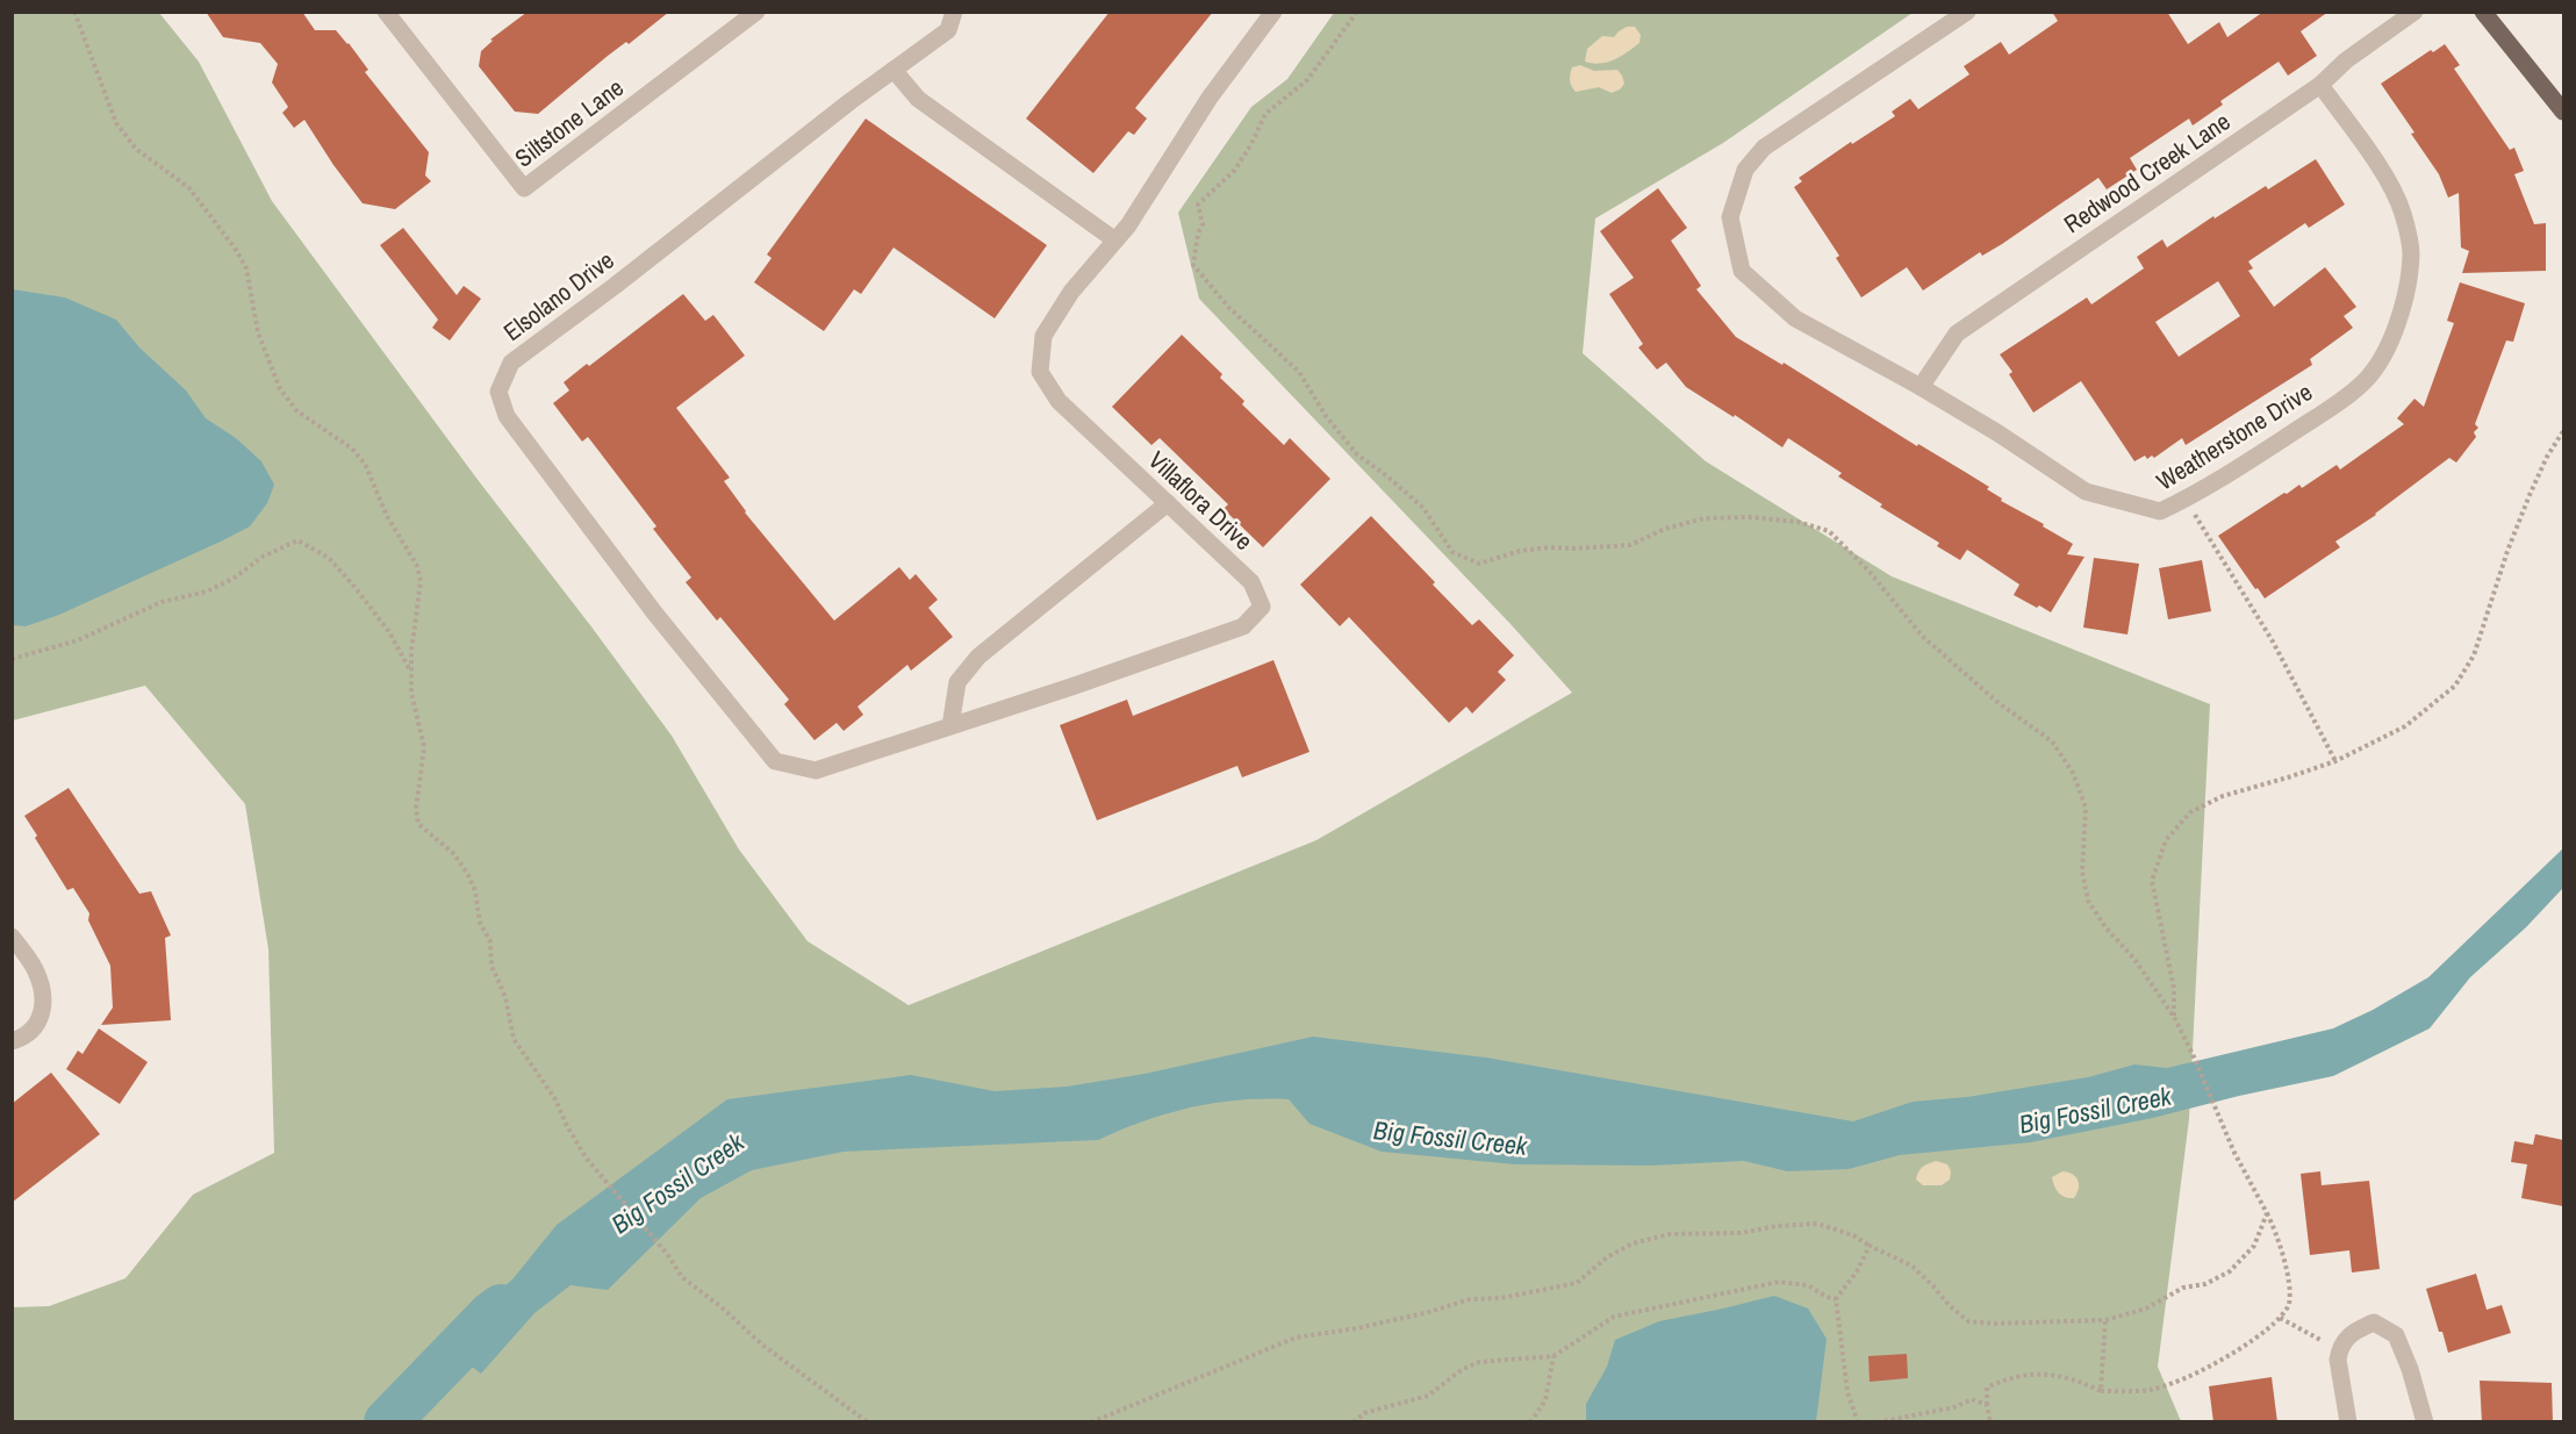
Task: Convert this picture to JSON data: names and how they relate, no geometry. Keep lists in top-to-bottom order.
{
  "streets": {
    "street": [
      "Siltstone Lane",
      "Redwood Creek Lane",
      "Elsolano Drive",
      "Weatherstone Drive",
      "Villaflora Drive"
    ]
  },
  "crossings": [
    ["Redwood Creek Lane", "Weatherstone Drive"],
    ["Elsolano Drive", "Villaflora Drive"]
  ],
  "water": ["Big Fossil Creek"]
}
